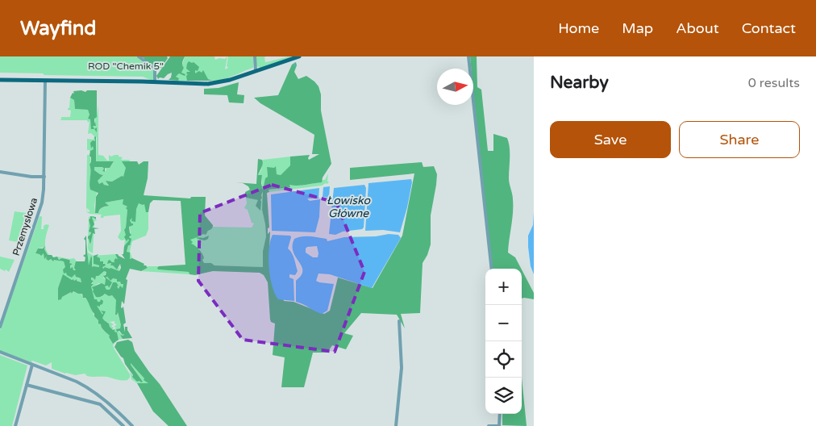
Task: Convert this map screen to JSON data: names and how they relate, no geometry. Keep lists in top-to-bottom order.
{
  "streets": {
    "street": ["Przemysłowa"]
  },
  "water": ["Łowisko Główne"],
  "parks": ["ROD \"Chemik 5\""],
  "north": "right",
  "page": {
    "header": "Wayfind",
    "nav": [
      "Home",
      "Map",
      "About",
      "Contact"
    ],
    "heading": ["Nearby", "0 results"],
    "buttons": ["Save", "Share"],
    "map_buttons": ["+", "−"]
  }
}
